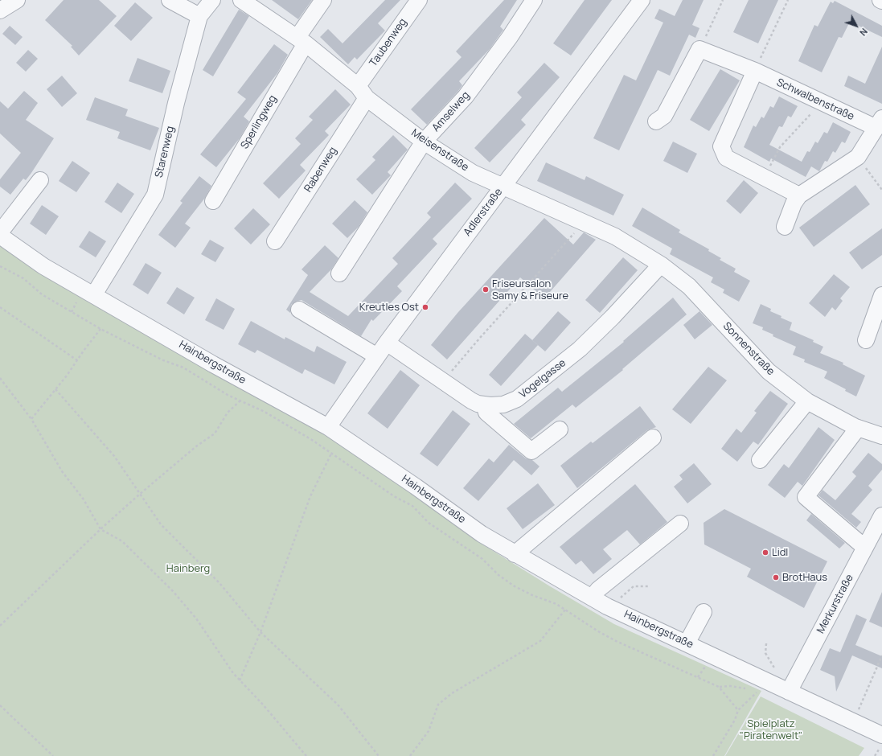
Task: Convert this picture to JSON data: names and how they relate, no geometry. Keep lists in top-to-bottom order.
{
  "streets": {
    "street": [
      "Taubenweg",
      "Schwalbenstraße",
      "Amselweg",
      "Sperlingweg",
      "Meisenstraße",
      "Starenweg",
      "Rabenweg",
      "Adlerstraße",
      "Sonnenstraße",
      "Hainbergstraße",
      "Vogelgasse",
      "Merkurstraße"
    ]
  },
  "crossings": [
    ["Taubenweg", "Meisenstraße"],
    ["Taubenweg", "Rabenweg"],
    ["Amselweg", "Meisenstraße"],
    ["Sperlingweg", "Meisenstraße"],
    ["Meisenstraße", "Rabenweg"],
    ["Meisenstraße", "Adlerstraße"],
    ["Meisenstraße", "Sonnenstraße"],
    ["Meisenstraße", "Vogelgasse"],
    ["Starenweg", "Hainbergstraße"],
    ["Adlerstraße", "Hainbergstraße"],
    ["Adlerstraße", "Vogelgasse"],
    ["Sonnenstraße", "Vogelgasse"],
    ["Hainbergstraße", "Merkurstraße"]
  ],
  "parks": ["Hainberg", "Spielplatz \"Piratenwelt\""],
  "places": [
    "Friseursalon Samy & Friseure",
    "Kreutles Ost",
    "Lidl",
    "BrotHaus"
  ],
  "north": "bottom right"
}
